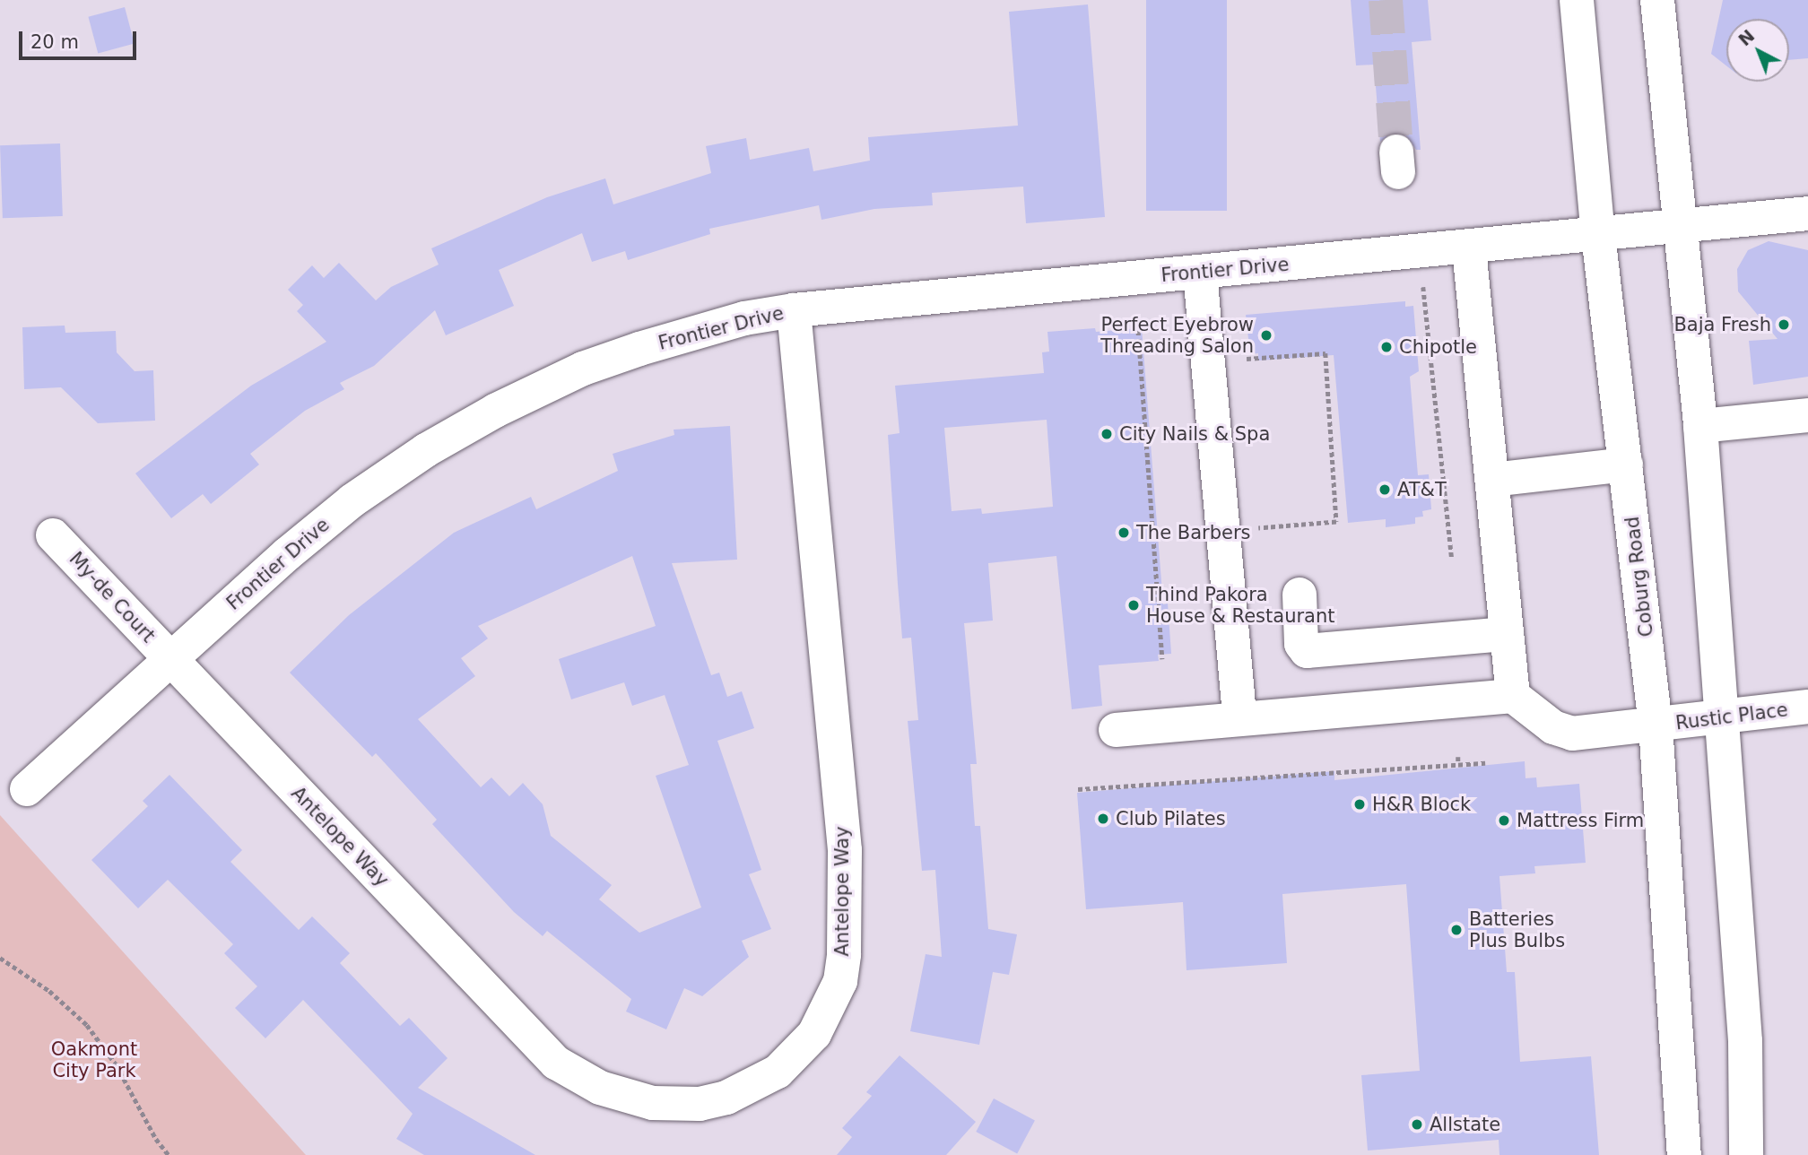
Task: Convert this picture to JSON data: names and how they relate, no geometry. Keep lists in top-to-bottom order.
{
  "streets": {
    "street": [
      "Frontier Drive",
      "Coburg Road",
      "My-de Court",
      "Rustic Place",
      "Antelope Way"
    ]
  },
  "crossings": [
    ["Frontier Drive", "Coburg Road"],
    ["Frontier Drive", "My-de Court"],
    ["Frontier Drive", "Antelope Way"],
    ["Coburg Road", "Rustic Place"],
    ["My-de Court", "Antelope Way"]
  ],
  "parks": ["Oakmont City Park"],
  "places": [
    "Baja Fresh",
    "Perfect Eyebrow Threading Salon",
    "Chipotle",
    "City Nails & Spa",
    "AT&T",
    "The Barbers",
    "Thind Pakora House & Restaurant",
    "H&R Block",
    "Club Pilates",
    "Mattress Firm",
    "Batteries Plus Bulbs",
    "Allstate"
  ],
  "scale_bar": "20 m",
  "north": "top left"
}
